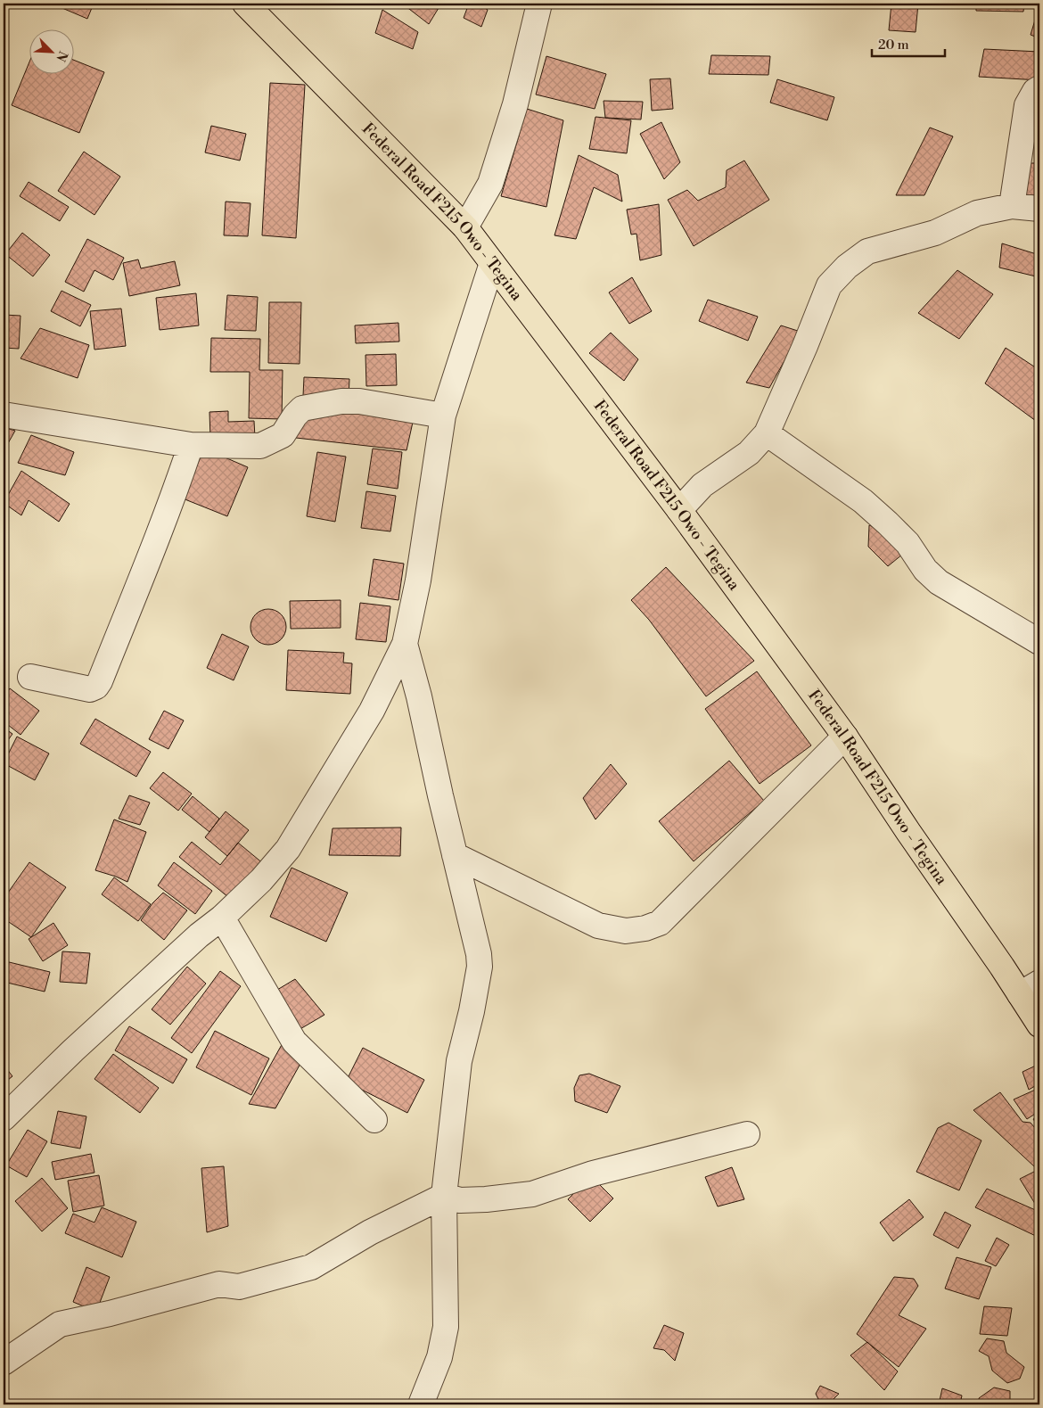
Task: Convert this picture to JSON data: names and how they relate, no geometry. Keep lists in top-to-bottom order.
{
  "streets": {
    "main road": ["Federal Road F215 Owo - Tegina"]
  },
  "scale_bar": "20 m",
  "north": "bottom right"
}
